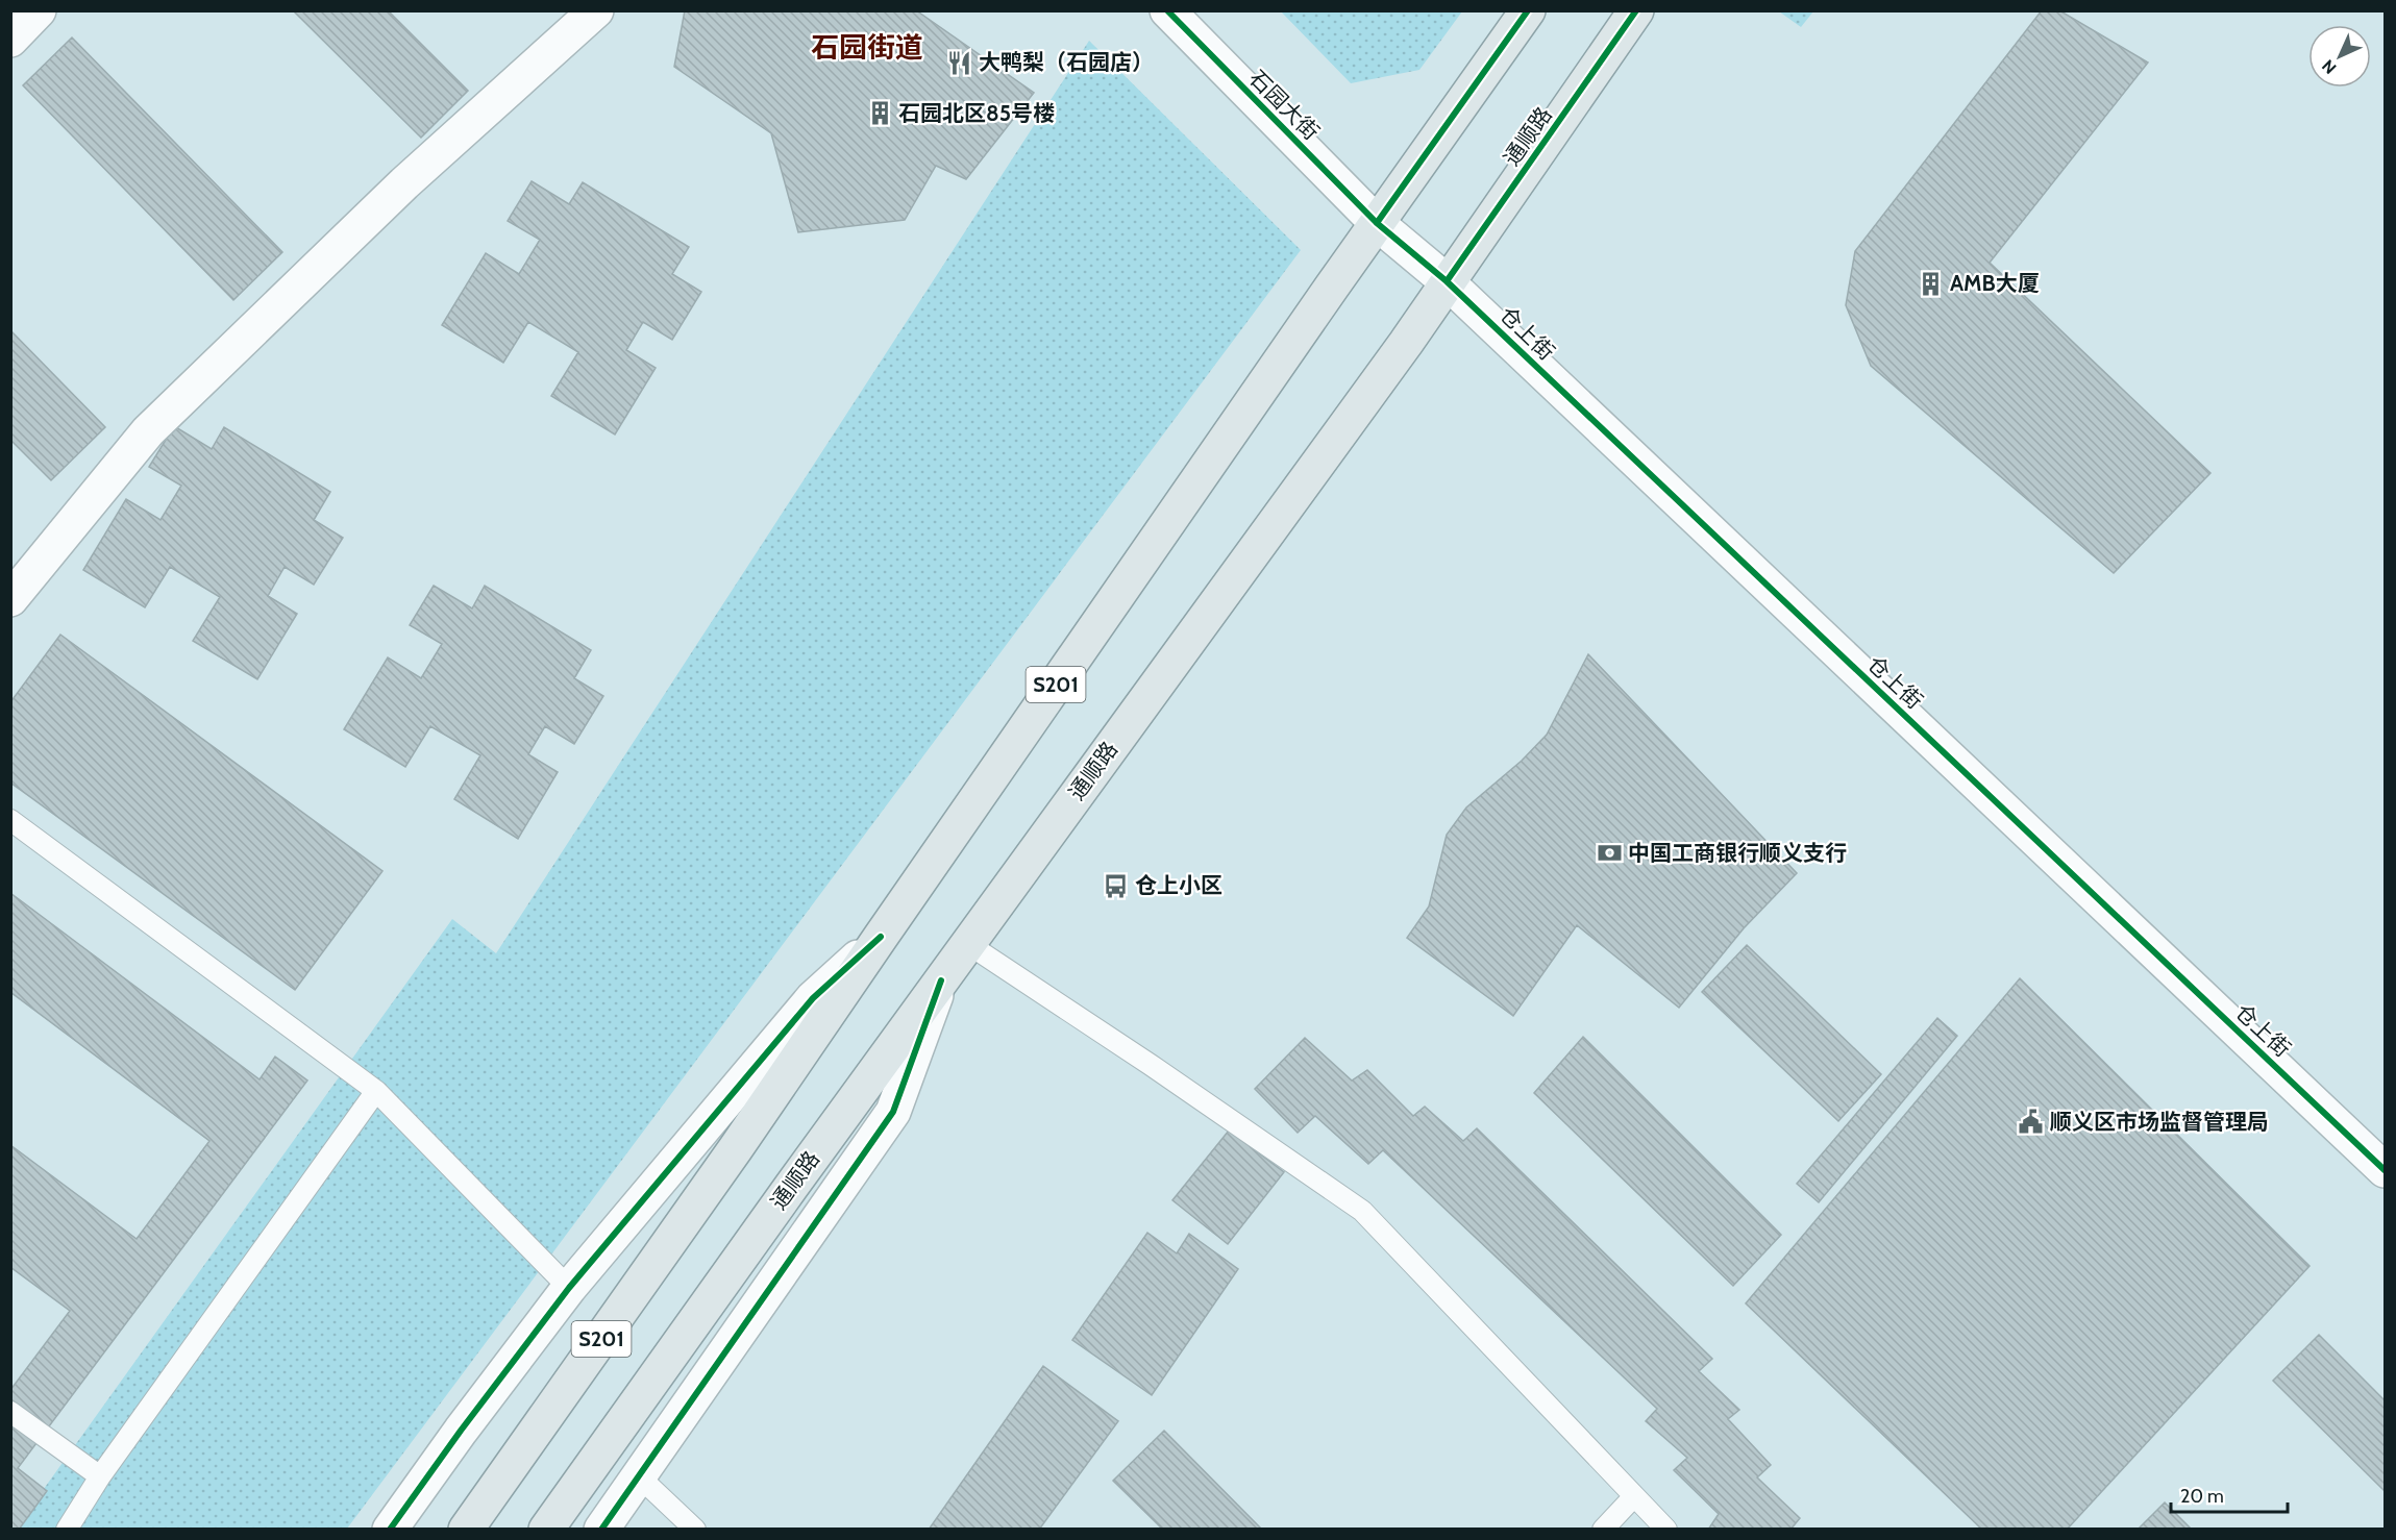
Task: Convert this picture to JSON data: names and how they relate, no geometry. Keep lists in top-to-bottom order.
{
  "streets": {
    "main road": ["通顺路", "S201"],
    "street": ["石园大街", "仓上街"]
  },
  "crossings": [
    ["石园大街", "仓上街"],
    ["石园大街", "S201"],
    ["通顺路", "仓上街"],
    ["仓上街", "S201"]
  ],
  "districts": ["石园街道"],
  "places": {
    "restaurant": ["大鸭梨（石园店）"],
    "building": ["石园北区85号楼", "AMB大厦"],
    "bank": ["中国工商银行顺义支行"],
    "bus stop": ["仓上小区"],
    "public building": ["顺义区市场监督管理局"]
  },
  "scale_bar": "20 m",
  "north": "bottom left"
}
